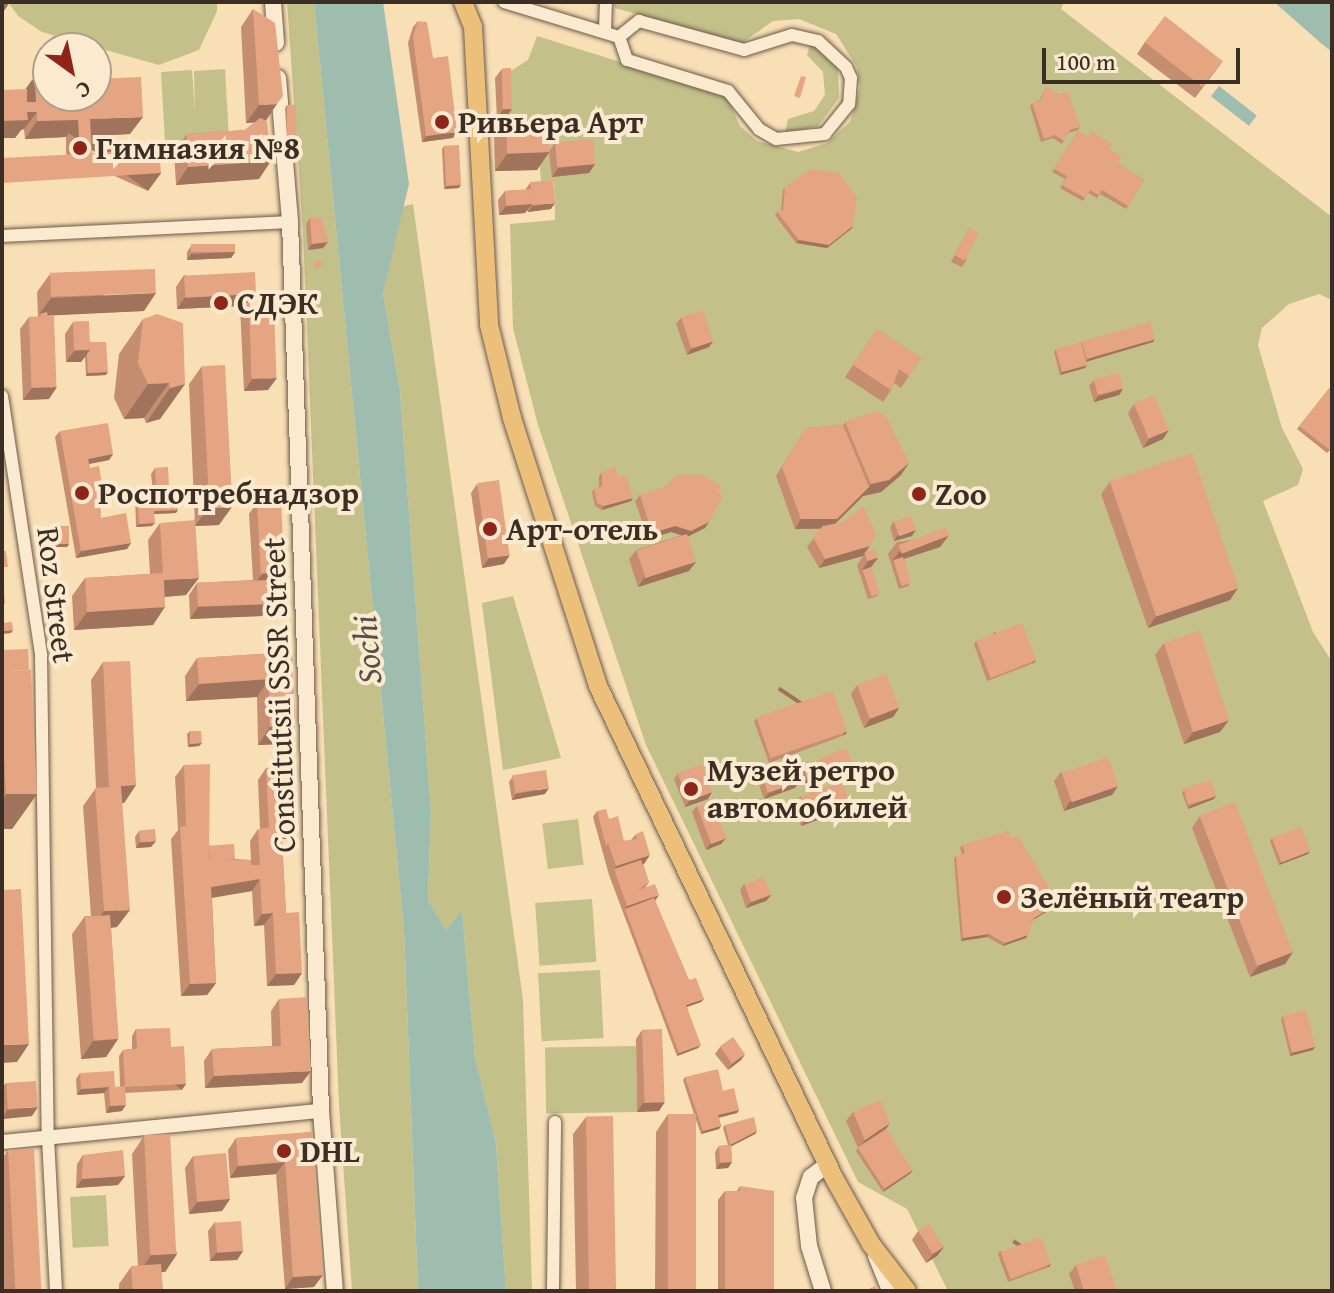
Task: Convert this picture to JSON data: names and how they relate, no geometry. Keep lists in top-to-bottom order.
{
  "streets": {
    "main road": ["Constitutsii SSSR Street"],
    "street": ["Roz Street"]
  },
  "water": ["Sochi"],
  "places": [
    "Ривьера Арт",
    "Гимназия №8",
    "СДЭК",
    "Роспотребнадзор",
    "Zoo",
    "Арт-отель",
    "Музей ретро автомобилей",
    "Зелёный театр",
    "DHL"
  ],
  "scale_bar": "100 m",
  "north": "bottom right"
}
